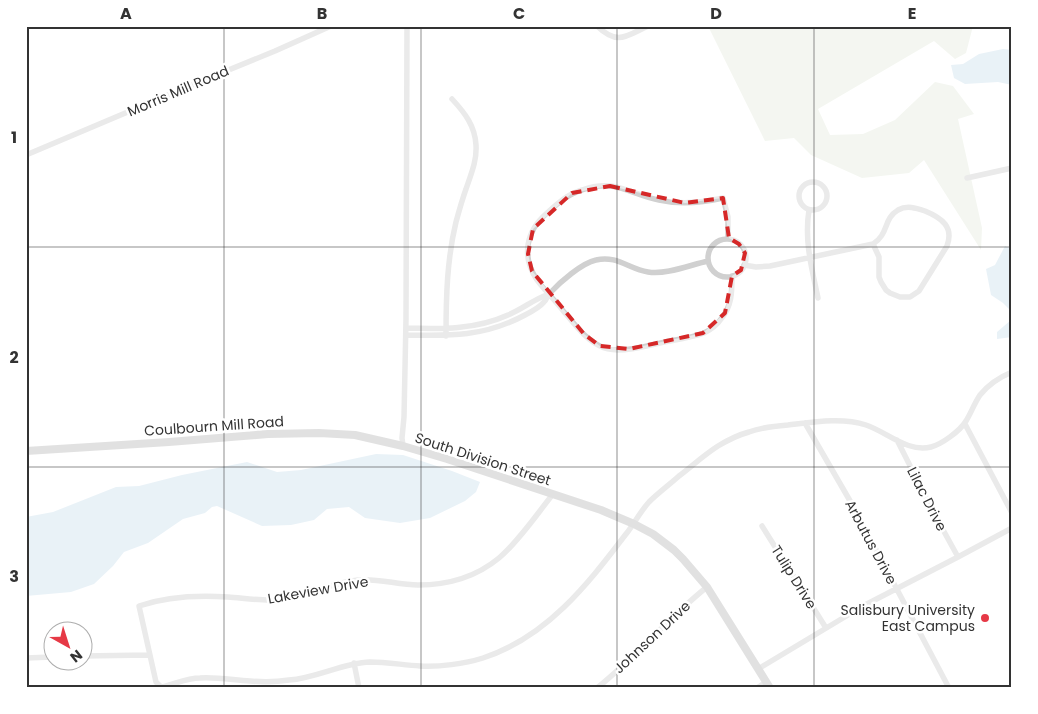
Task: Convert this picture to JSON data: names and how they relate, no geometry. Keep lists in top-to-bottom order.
{
  "streets": {
    "street": [
      "Morris Mill Road",
      "Coulbourn Mill Road",
      "South Division Street",
      "Lilac Drive",
      "Arbutus Drive",
      "Tulip Drive",
      "Lakeview Drive",
      "Johnson Drive"
    ]
  },
  "crossings": [
    ["Coulbourn Mill Road", "South Division Street"],
    ["South Division Street", "Lakeview Drive"],
    ["South Division Street", "Johnson Drive"]
  ],
  "places": ["Salisbury University East Campus"],
  "north": "bottom right",
  "grid": {
    "columns": [
      "A",
      "B",
      "C",
      "D",
      "E"
    ],
    "rows": ["1", "2", "3"]
  }
}
